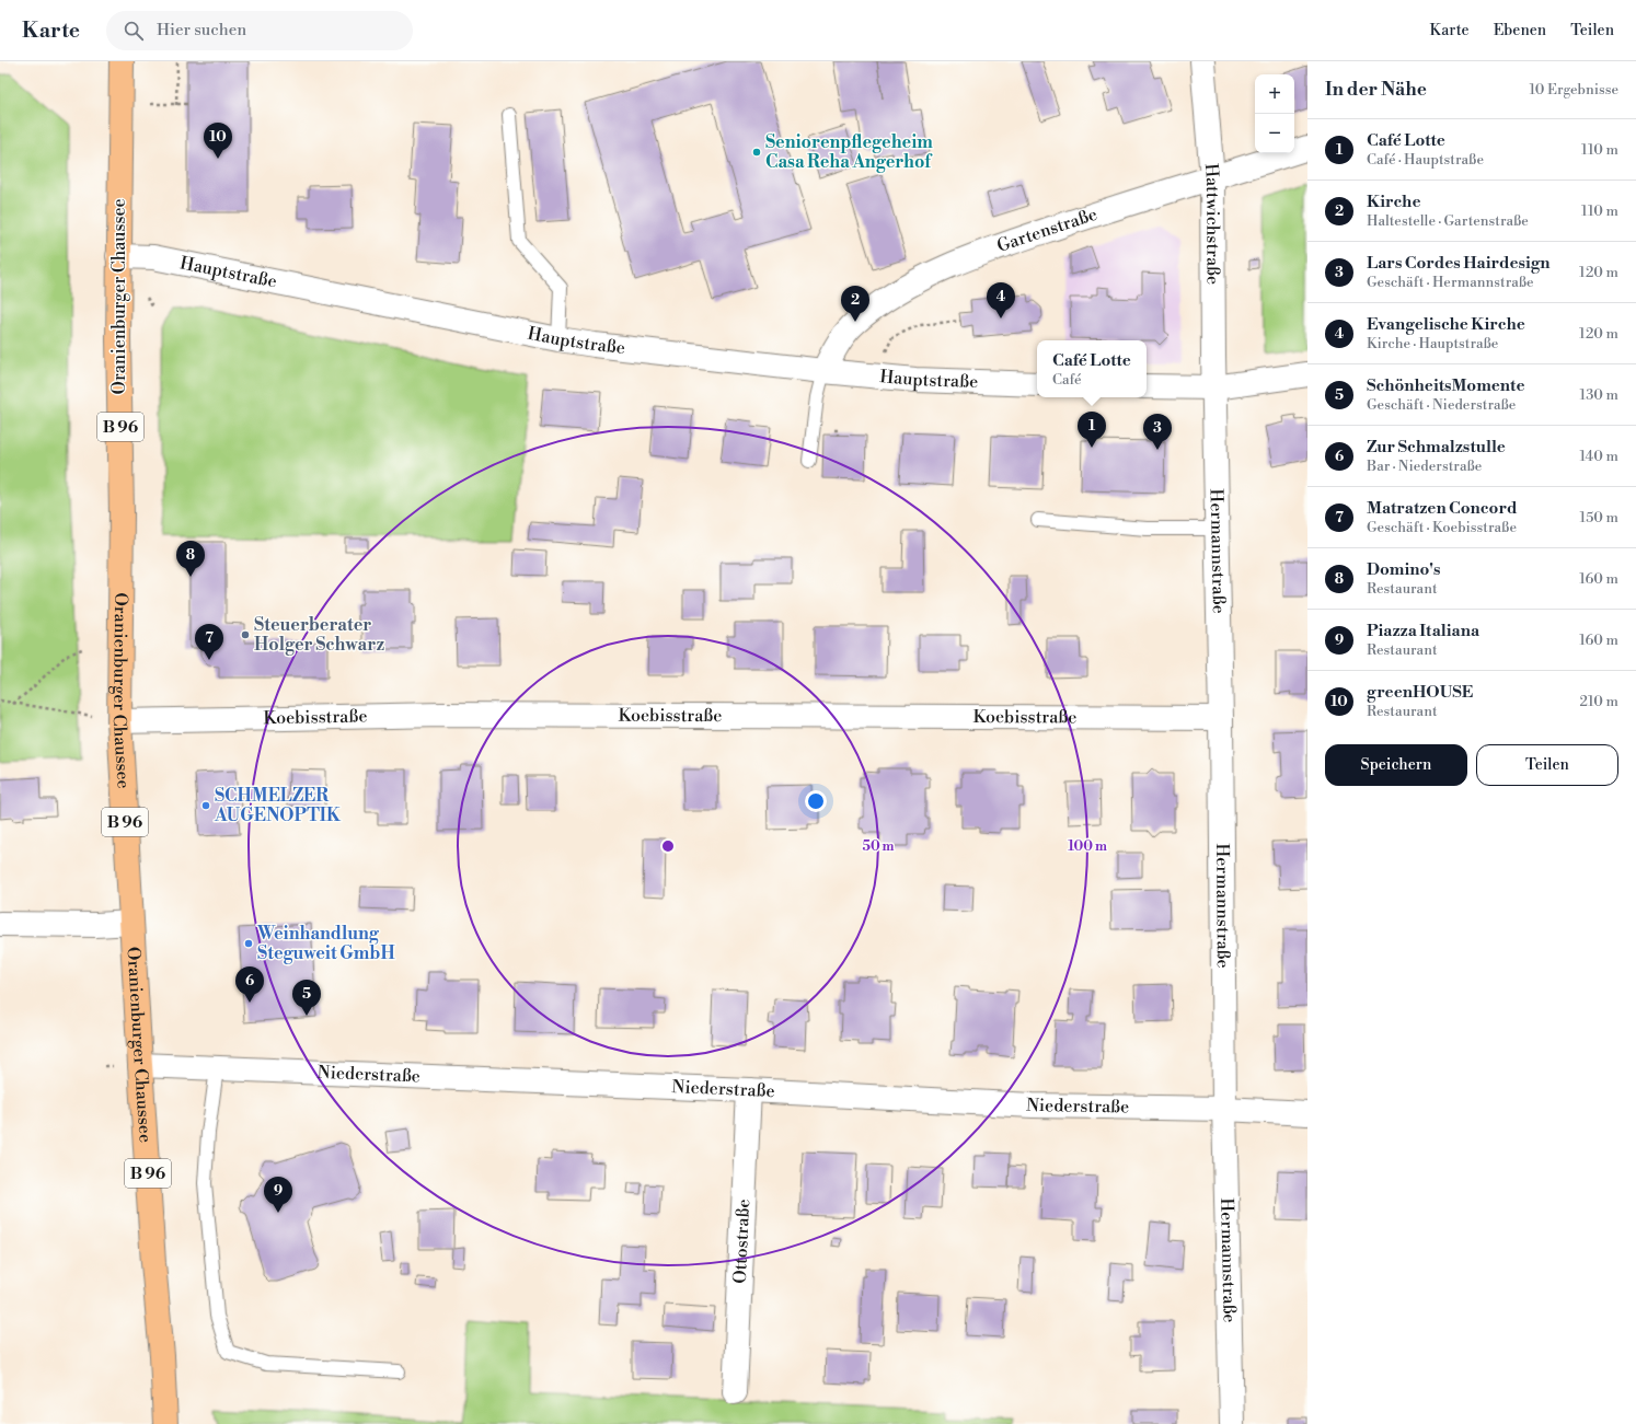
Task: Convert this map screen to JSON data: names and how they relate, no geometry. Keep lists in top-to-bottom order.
{
  "streets": {
    "main road": ["Oranienburger Chaussee", "B 96"],
    "street": [
      "Hattwichstraße",
      "Gartenstraße",
      "Hauptstraße",
      "Hermannstraße",
      "Koebisstraße",
      "Niederstraße",
      "Ottostraße"
    ]
  },
  "crossings": [
    ["Hattwichstraße", "Gartenstraße"],
    ["Hattwichstraße", "Hermannstraße"],
    ["Gartenstraße", "Hauptstraße"],
    ["Hauptstraße", "Oranienburger Chaussee"],
    ["Oranienburger Chaussee", "Koebisstraße"],
    ["Oranienburger Chaussee", "Niederstraße"],
    ["Hermannstraße", "Koebisstraße"],
    ["Hermannstraße", "Niederstraße"],
    ["Niederstraße", "Ottostraße"]
  ],
  "places": [
    "Seniorenpflegeheim Casa Reha Angerhof",
    "Steuerberater Holger Schwarz",
    "SCHMELZER AUGENOPTIK",
    "Weinhandlung Steguweit GmbH"
  ],
  "page": {
    "header": "Karte",
    "search": "Hier suchen",
    "nav": ["Karte", "Ebenen", "Teilen"],
    "heading": ["In der Nähe", "10 Ergebnisse"],
    "map_buttons": ["+", "−"],
    "list": [
      {
        "mark": "1",
        "name": "Café Lotte",
        "note": "Café · Hauptstraße",
        "value": "110 m"
      },
      {
        "mark": "2",
        "name": "Kirche",
        "note": "Haltestelle · Gartenstraße",
        "value": "110 m"
      },
      {
        "mark": "3",
        "name": "Lars Cordes Hairdesign",
        "note": "Geschäft · Hermannstraße",
        "value": "120 m"
      },
      {
        "mark": "4",
        "name": "Evangelische Kirche",
        "note": "Kirche · Hauptstraße",
        "value": "120 m"
      },
      {
        "mark": "5",
        "name": "SchönheitsMomente",
        "note": "Geschäft · Niederstraße",
        "value": "130 m"
      },
      {
        "mark": "6",
        "name": "Zur Schmalzstulle",
        "note": "Bar · Niederstraße",
        "value": "140 m"
      },
      {
        "mark": "7",
        "name": "Matratzen Concord",
        "note": "Geschäft · Koebisstraße",
        "value": "150 m"
      },
      {
        "mark": "8",
        "name": "Domino's",
        "note": "Restaurant",
        "value": "160 m"
      },
      {
        "mark": "9",
        "name": "Piazza Italiana",
        "note": "Restaurant",
        "value": "160 m"
      },
      {
        "mark": "10",
        "name": "greenHOUSE",
        "note": "Restaurant",
        "value": "210 m"
      }
    ],
    "pins": [
      "10",
      "4",
      "2",
      "1",
      "3",
      "8",
      "7",
      "6",
      "5",
      "9"
    ],
    "popup": ["Café Lotte", "Café"],
    "buttons": ["Speichern", "Teilen"]
  },
  "rings": ["50 m", "100 m"]
}
